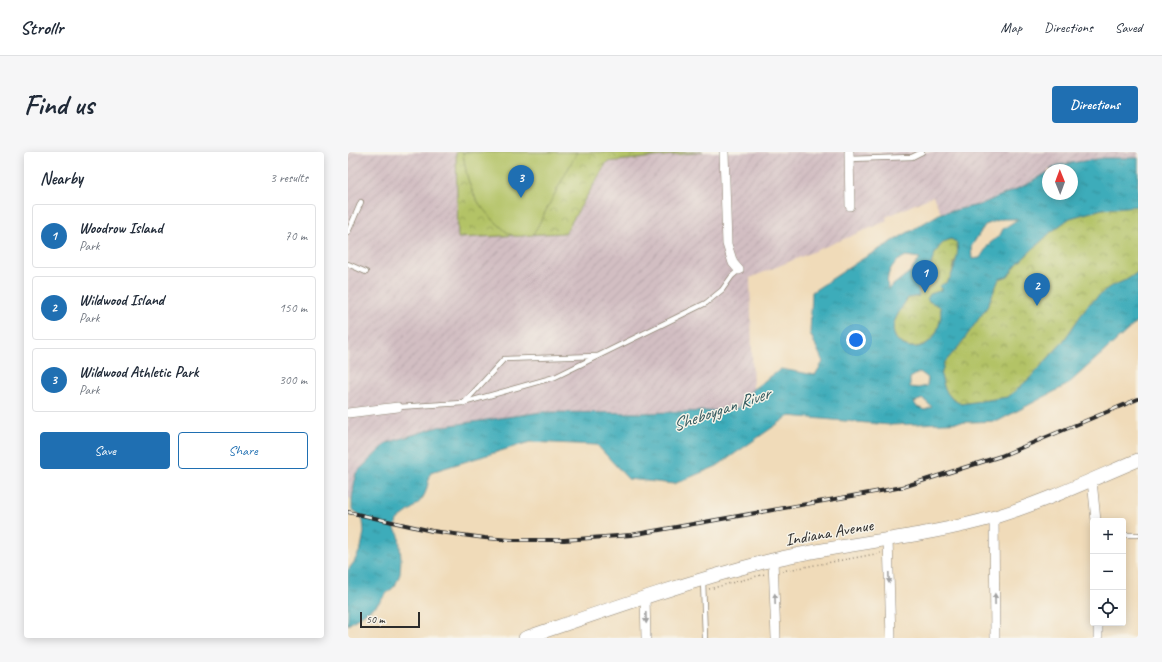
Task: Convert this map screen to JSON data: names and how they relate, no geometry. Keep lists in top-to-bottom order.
{
  "streets": {
    "main road": ["Indiana Avenue"]
  },
  "water": ["Sheboygan River"],
  "scale_bar": "50 m",
  "north": "top",
  "page": {
    "header": "Strollr",
    "nav": ["Map", "Directions", "Saved"],
    "buttons": [
      "Directions",
      ["Save", "Share"]
    ],
    "title": "Find us",
    "heading": ["Nearby", "3 results"],
    "pins": ["3", "1", "2"],
    "list": [
      {
        "mark": "1",
        "name": "Woodrow Island",
        "note": "Park",
        "value": "70 m"
      },
      {
        "mark": "2",
        "name": "Wildwood Island",
        "note": "Park",
        "value": "150 m"
      },
      {
        "mark": "3",
        "name": "Wildwood Athletic Park",
        "note": "Park",
        "value": "300 m"
      }
    ],
    "map_buttons": ["+", "−"],
    "scale": "50 m"
  }
}
